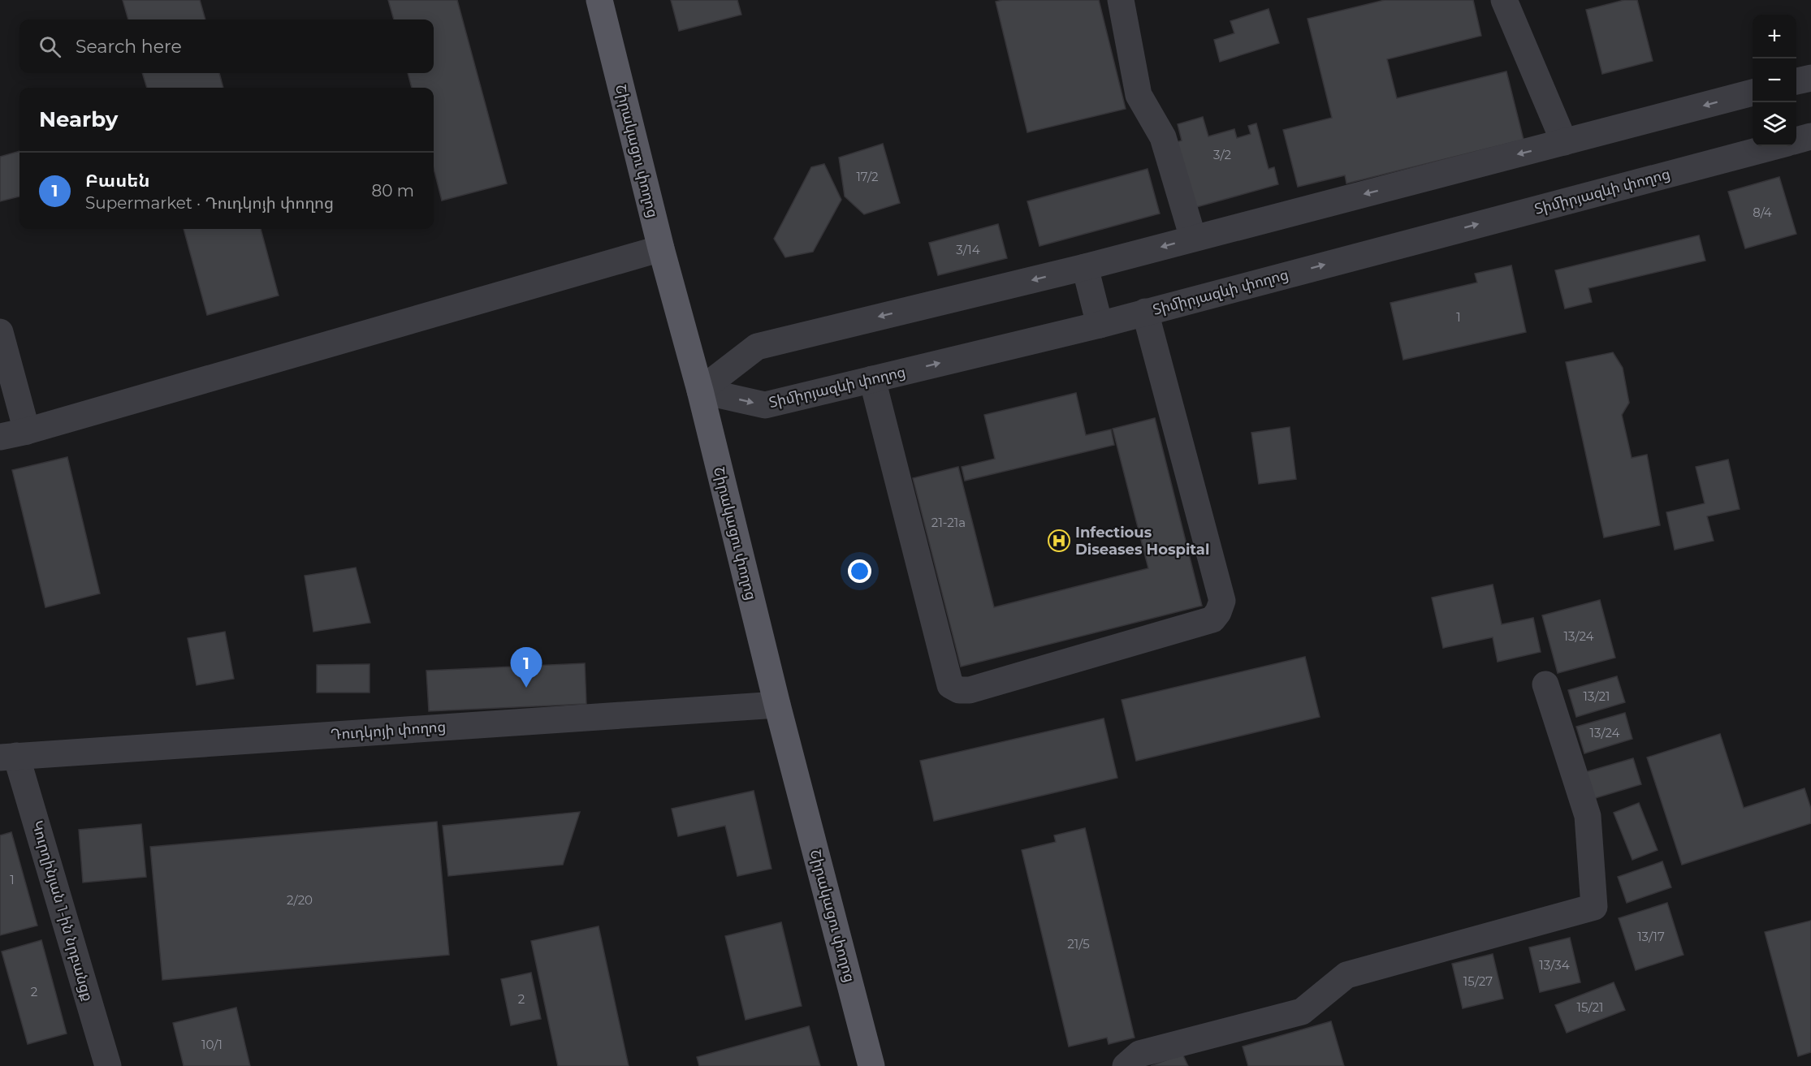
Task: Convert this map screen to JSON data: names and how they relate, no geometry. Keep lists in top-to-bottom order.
{
  "streets": {
    "main road": ["Շիրակացու փողոց"],
    "street": ["Տիմիրյազևի փողոց", "Դուդկոյի փողոց", "Կուրղինյան 1-ին նրբանցք"]
  },
  "crossings": [
    ["Շիրակացու փողոց", "Տիմիրյազևի փողոց"],
    ["Շիրակացու փողոց", "Դուդկոյի փողոց"],
    ["Դուդկոյի փողոց", "Կուրղինյան 1-ին նրբանցք"]
  ],
  "places": {
    "hospital": ["Infectious Diseases Hospital"]
  },
  "house_numbers": [
    "3/2",
    "17/2",
    "8/4",
    "3/14",
    "1",
    "21-21a",
    "13/24",
    "13/21",
    "13/24",
    "1",
    "2/20",
    "13/17",
    "21/5",
    "13/34",
    "15/27",
    "2",
    "2",
    "15/21",
    "10/1"
  ],
  "page": {
    "map_buttons": ["+", "−"],
    "search": "Search here",
    "heading": "Nearby",
    "list": [
      {
        "mark": "1",
        "name": "Բասեն",
        "note": "Supermarket · Դուդկոյի փողոց",
        "value": "80 m"
      }
    ],
    "pins": "1"
  }
}
